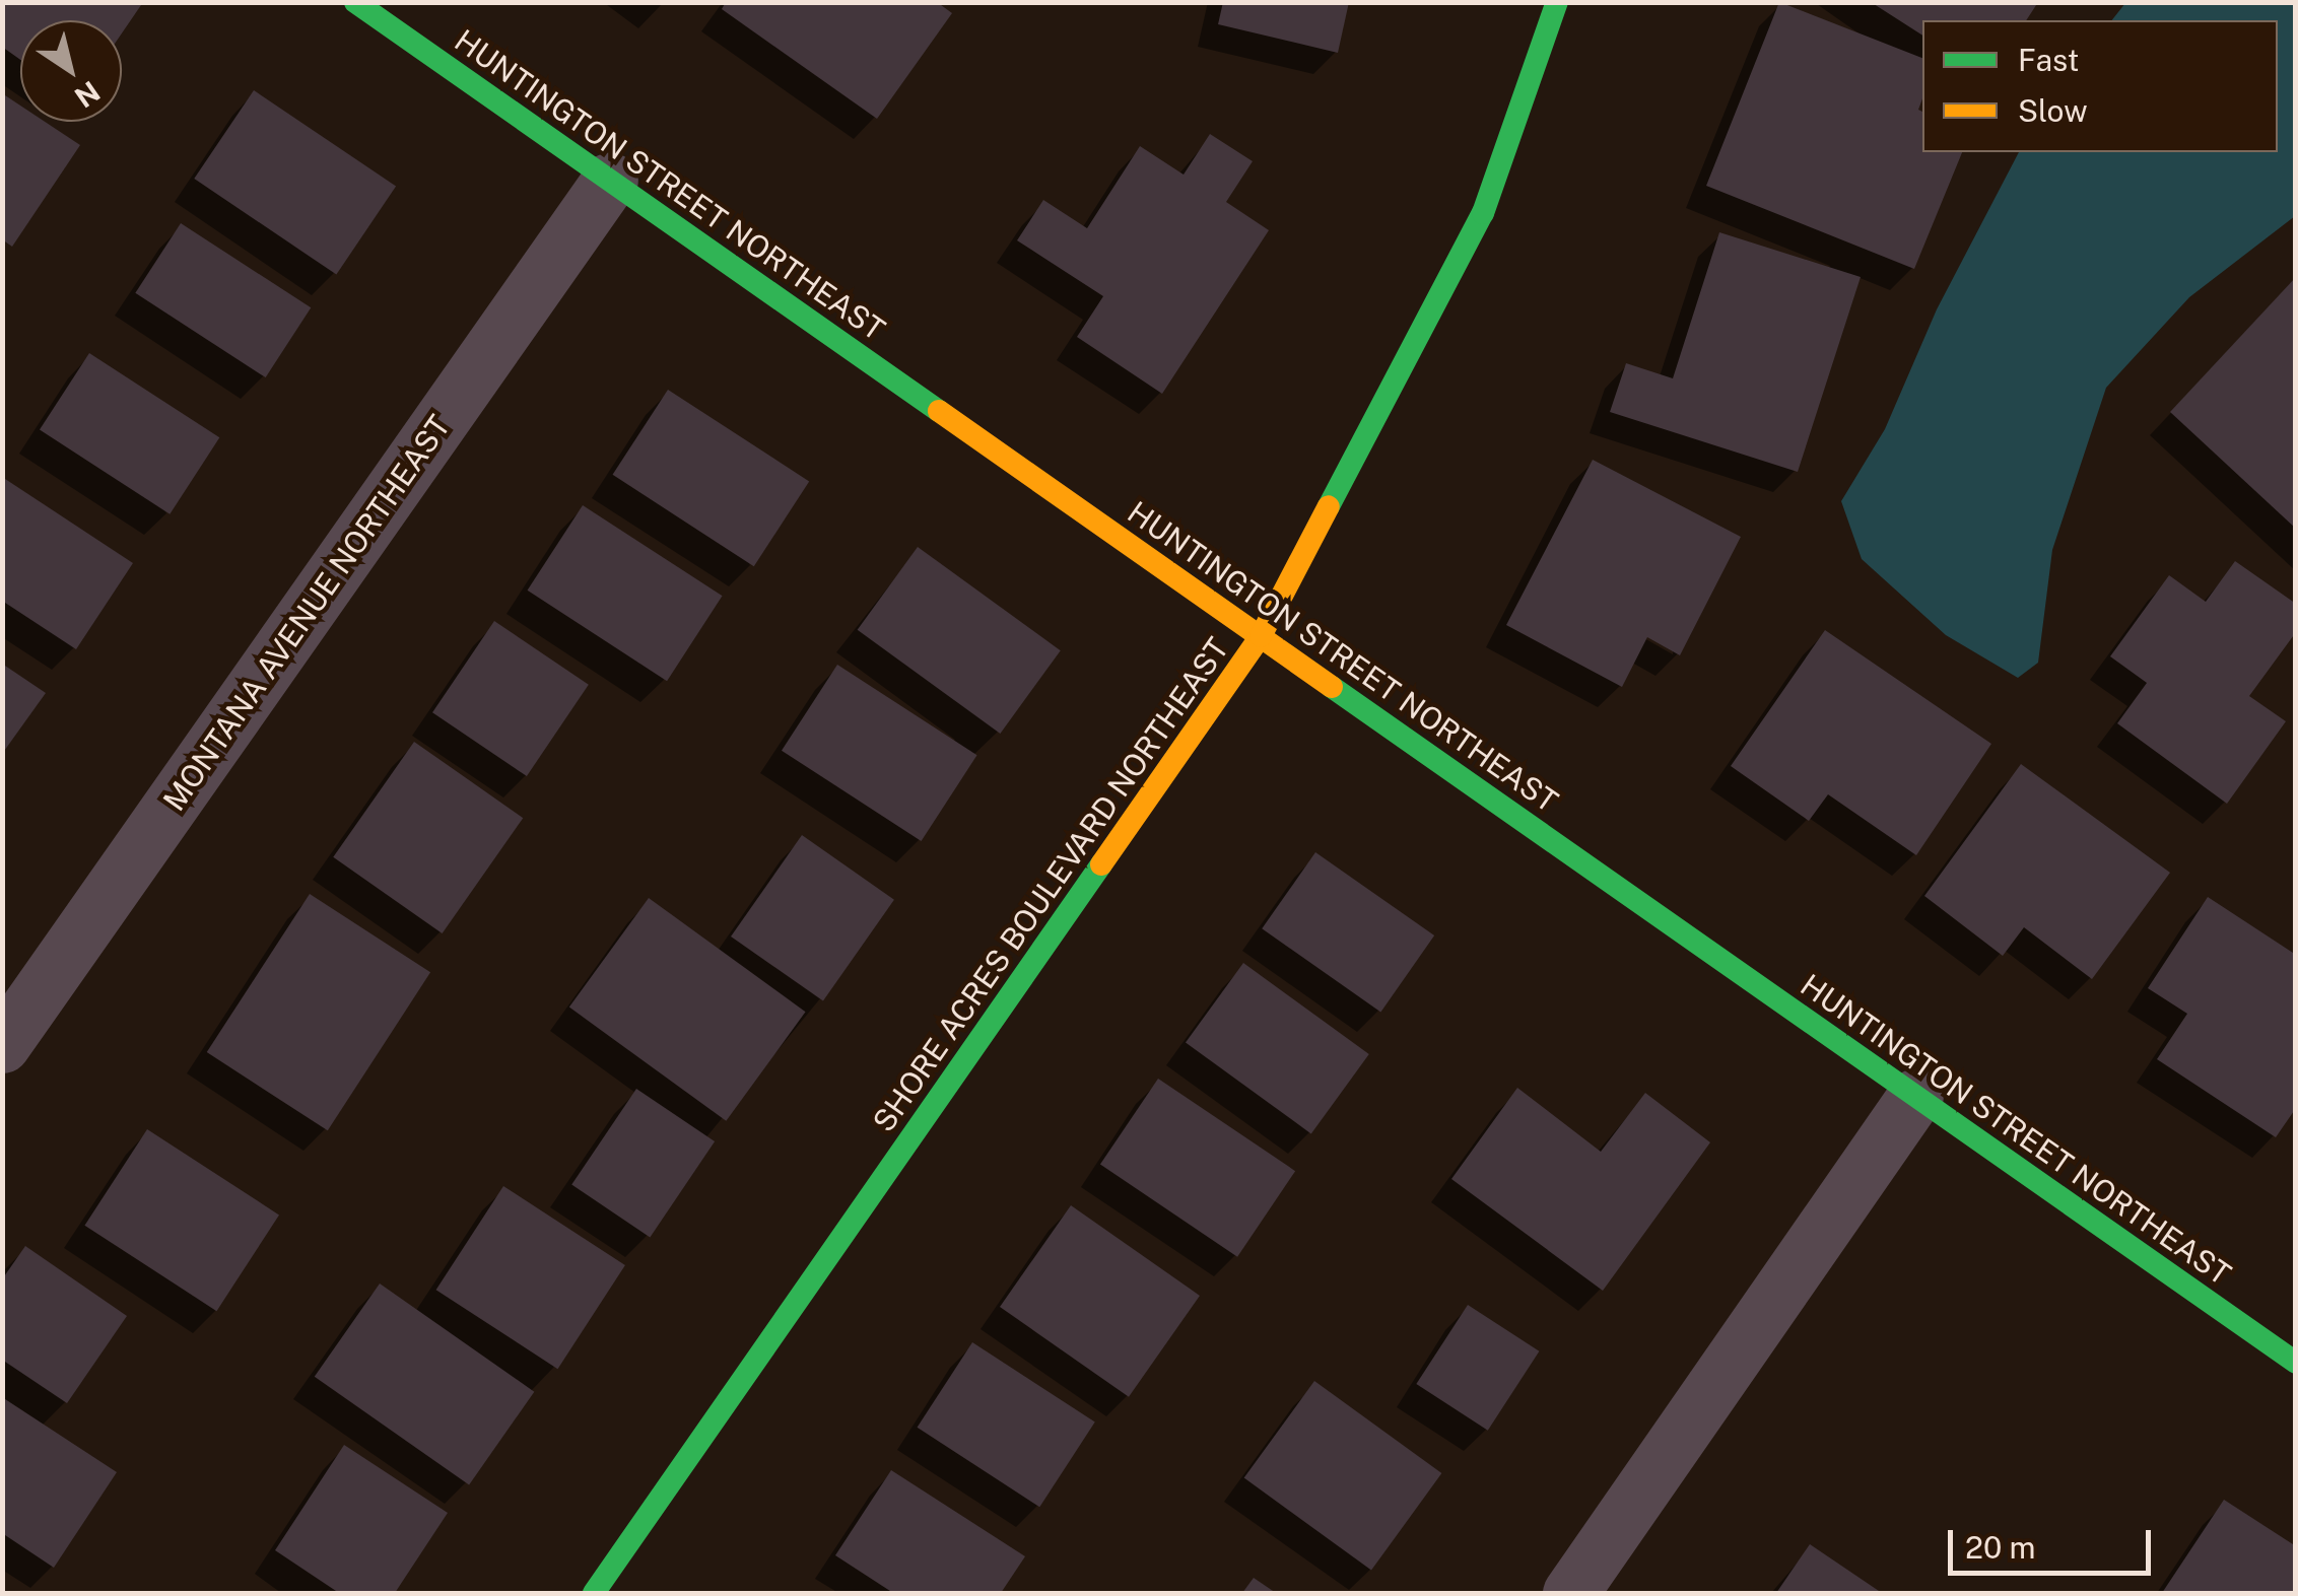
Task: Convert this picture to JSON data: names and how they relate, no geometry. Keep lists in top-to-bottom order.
{
  "streets": {
    "street": ["HUNTINGTON STREET NORTHEAST", "MONTANA AVENUE NORTHEAST", "SHORE ACRES BOULEVARD NORTHEAST"]
  },
  "crossings": [
    ["HUNTINGTON STREET NORTHEAST", "MONTANA AVENUE NORTHEAST"],
    ["HUNTINGTON STREET NORTHEAST", "SHORE ACRES BOULEVARD NORTHEAST"]
  ],
  "legend": ["Fast", "Slow"],
  "scale_bar": "20 m",
  "north": "bottom right"
}
